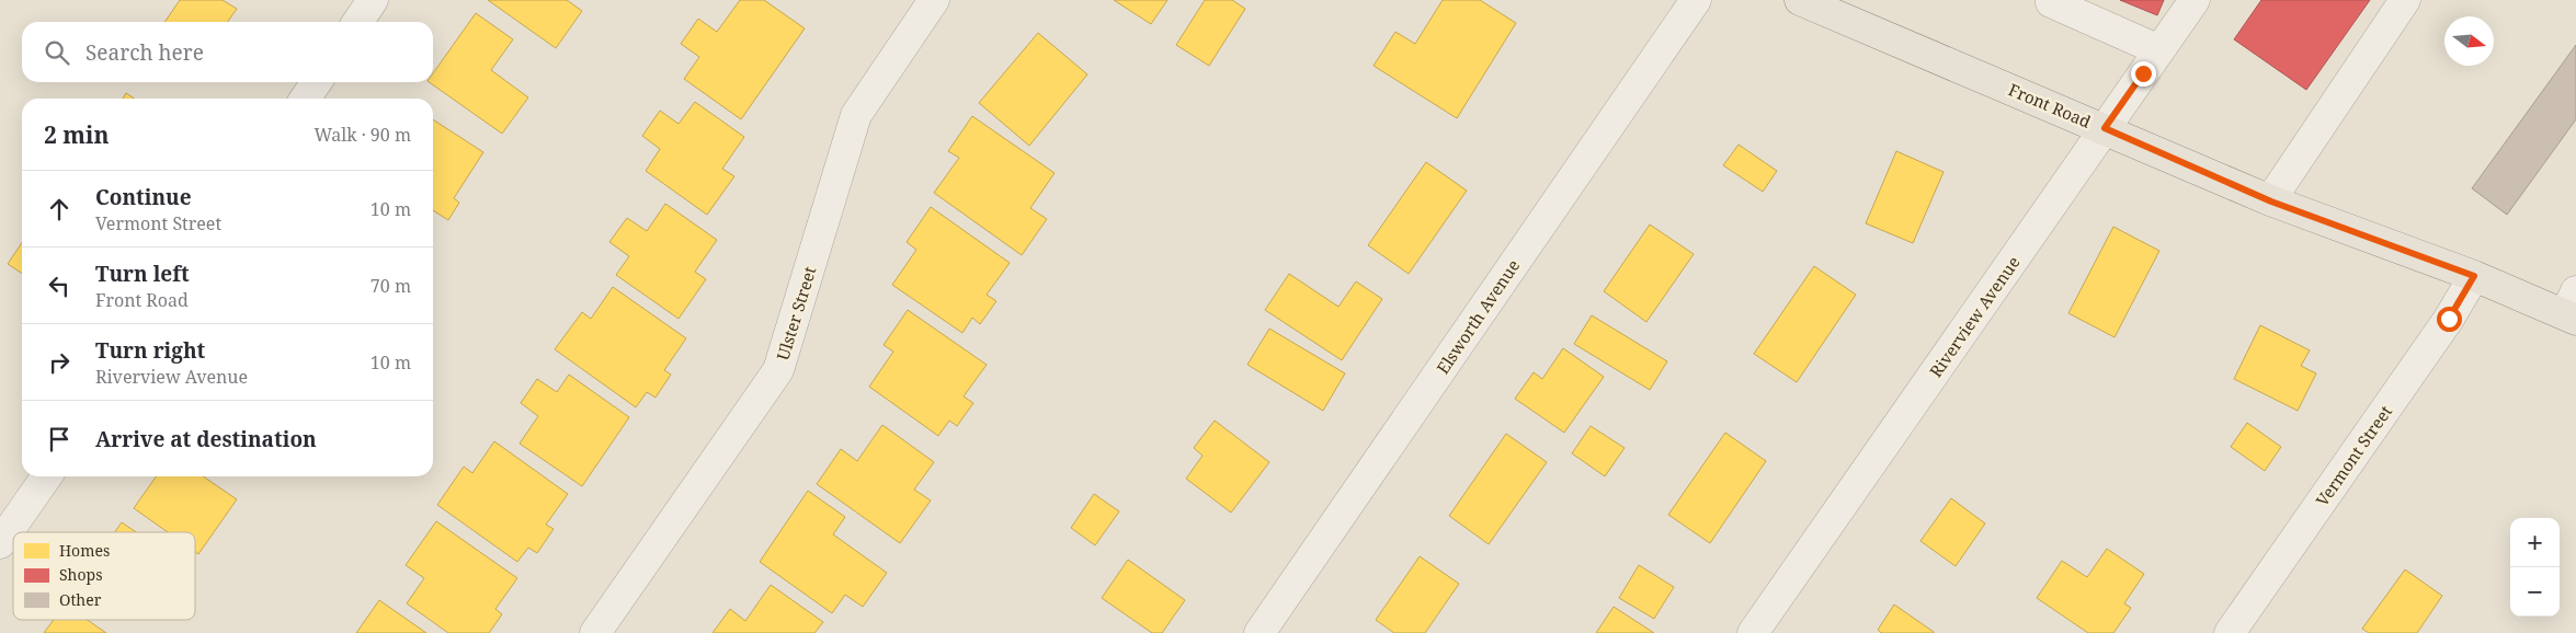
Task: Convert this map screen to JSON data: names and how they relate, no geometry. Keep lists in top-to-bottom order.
{
  "streets": {
    "main road": ["Front Road"],
    "street": [
      "Ulster Street",
      "Elsworth Avenue",
      "Riverview Avenue",
      "Vermont Street"
    ]
  },
  "crossings": [
    ["Front Road", "Riverview Avenue"],
    ["Front Road", "Vermont Street"]
  ],
  "legend": ["Homes", "Shops", "Other"],
  "north": "right",
  "page": {
    "search": "Search here",
    "heading": ["2 min", "Walk · 90 m"],
    "list": [
      ["Continue", "Vermont Street", "10 m"],
      ["Turn left", "Front Road", "70 m"],
      ["Turn right", "Riverview Avenue", "10 m"],
      "Arrive at destination"
    ],
    "map_buttons": ["+", "−"]
  }
}
